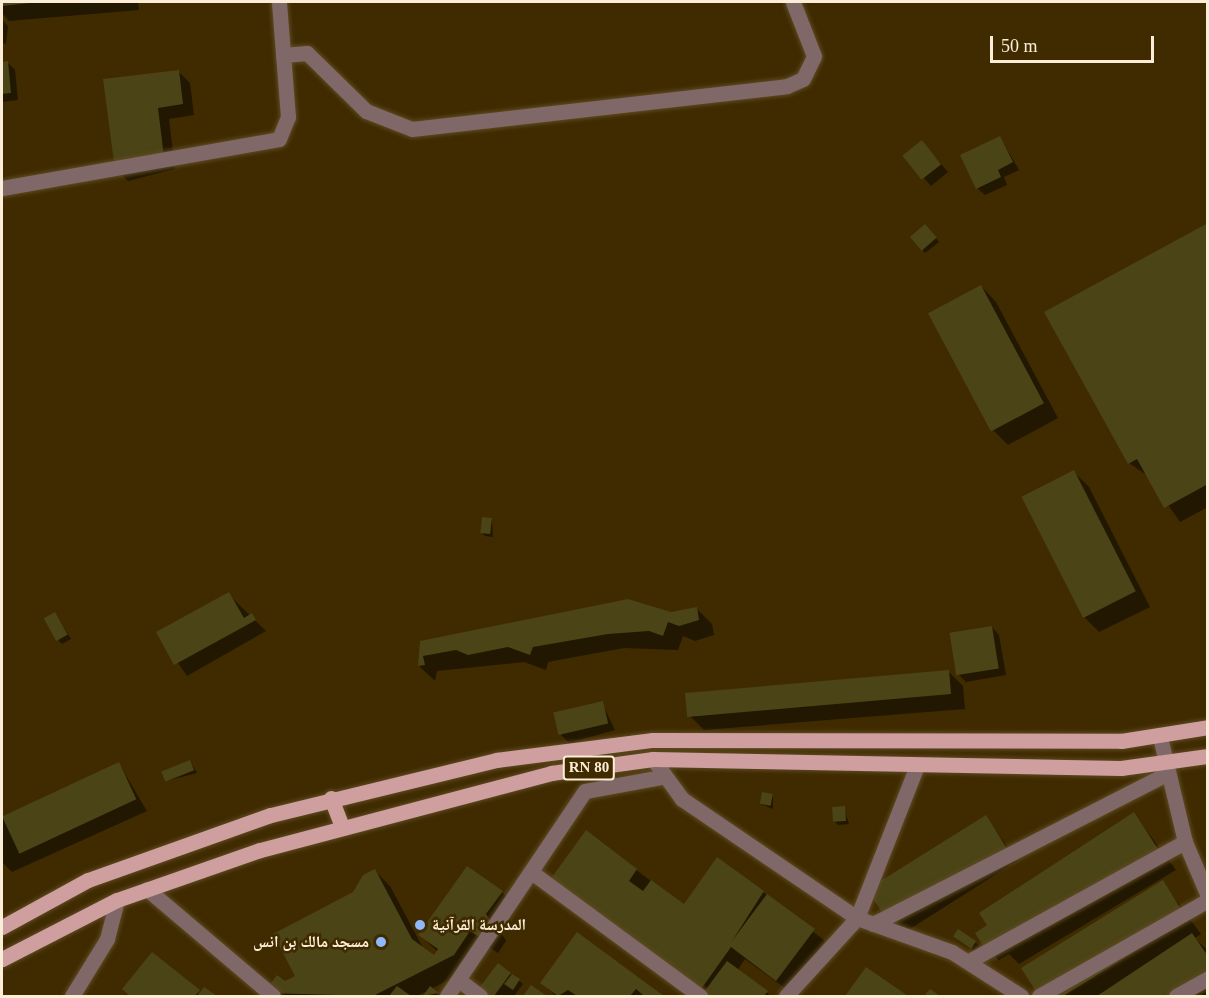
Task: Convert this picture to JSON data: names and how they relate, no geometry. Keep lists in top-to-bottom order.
{
  "streets": {
    "main road": ["RN 80"]
  },
  "places": ["المدرسة القرآنية", "مسجد مالك بن انس"],
  "scale_bar": "50 m"
}
